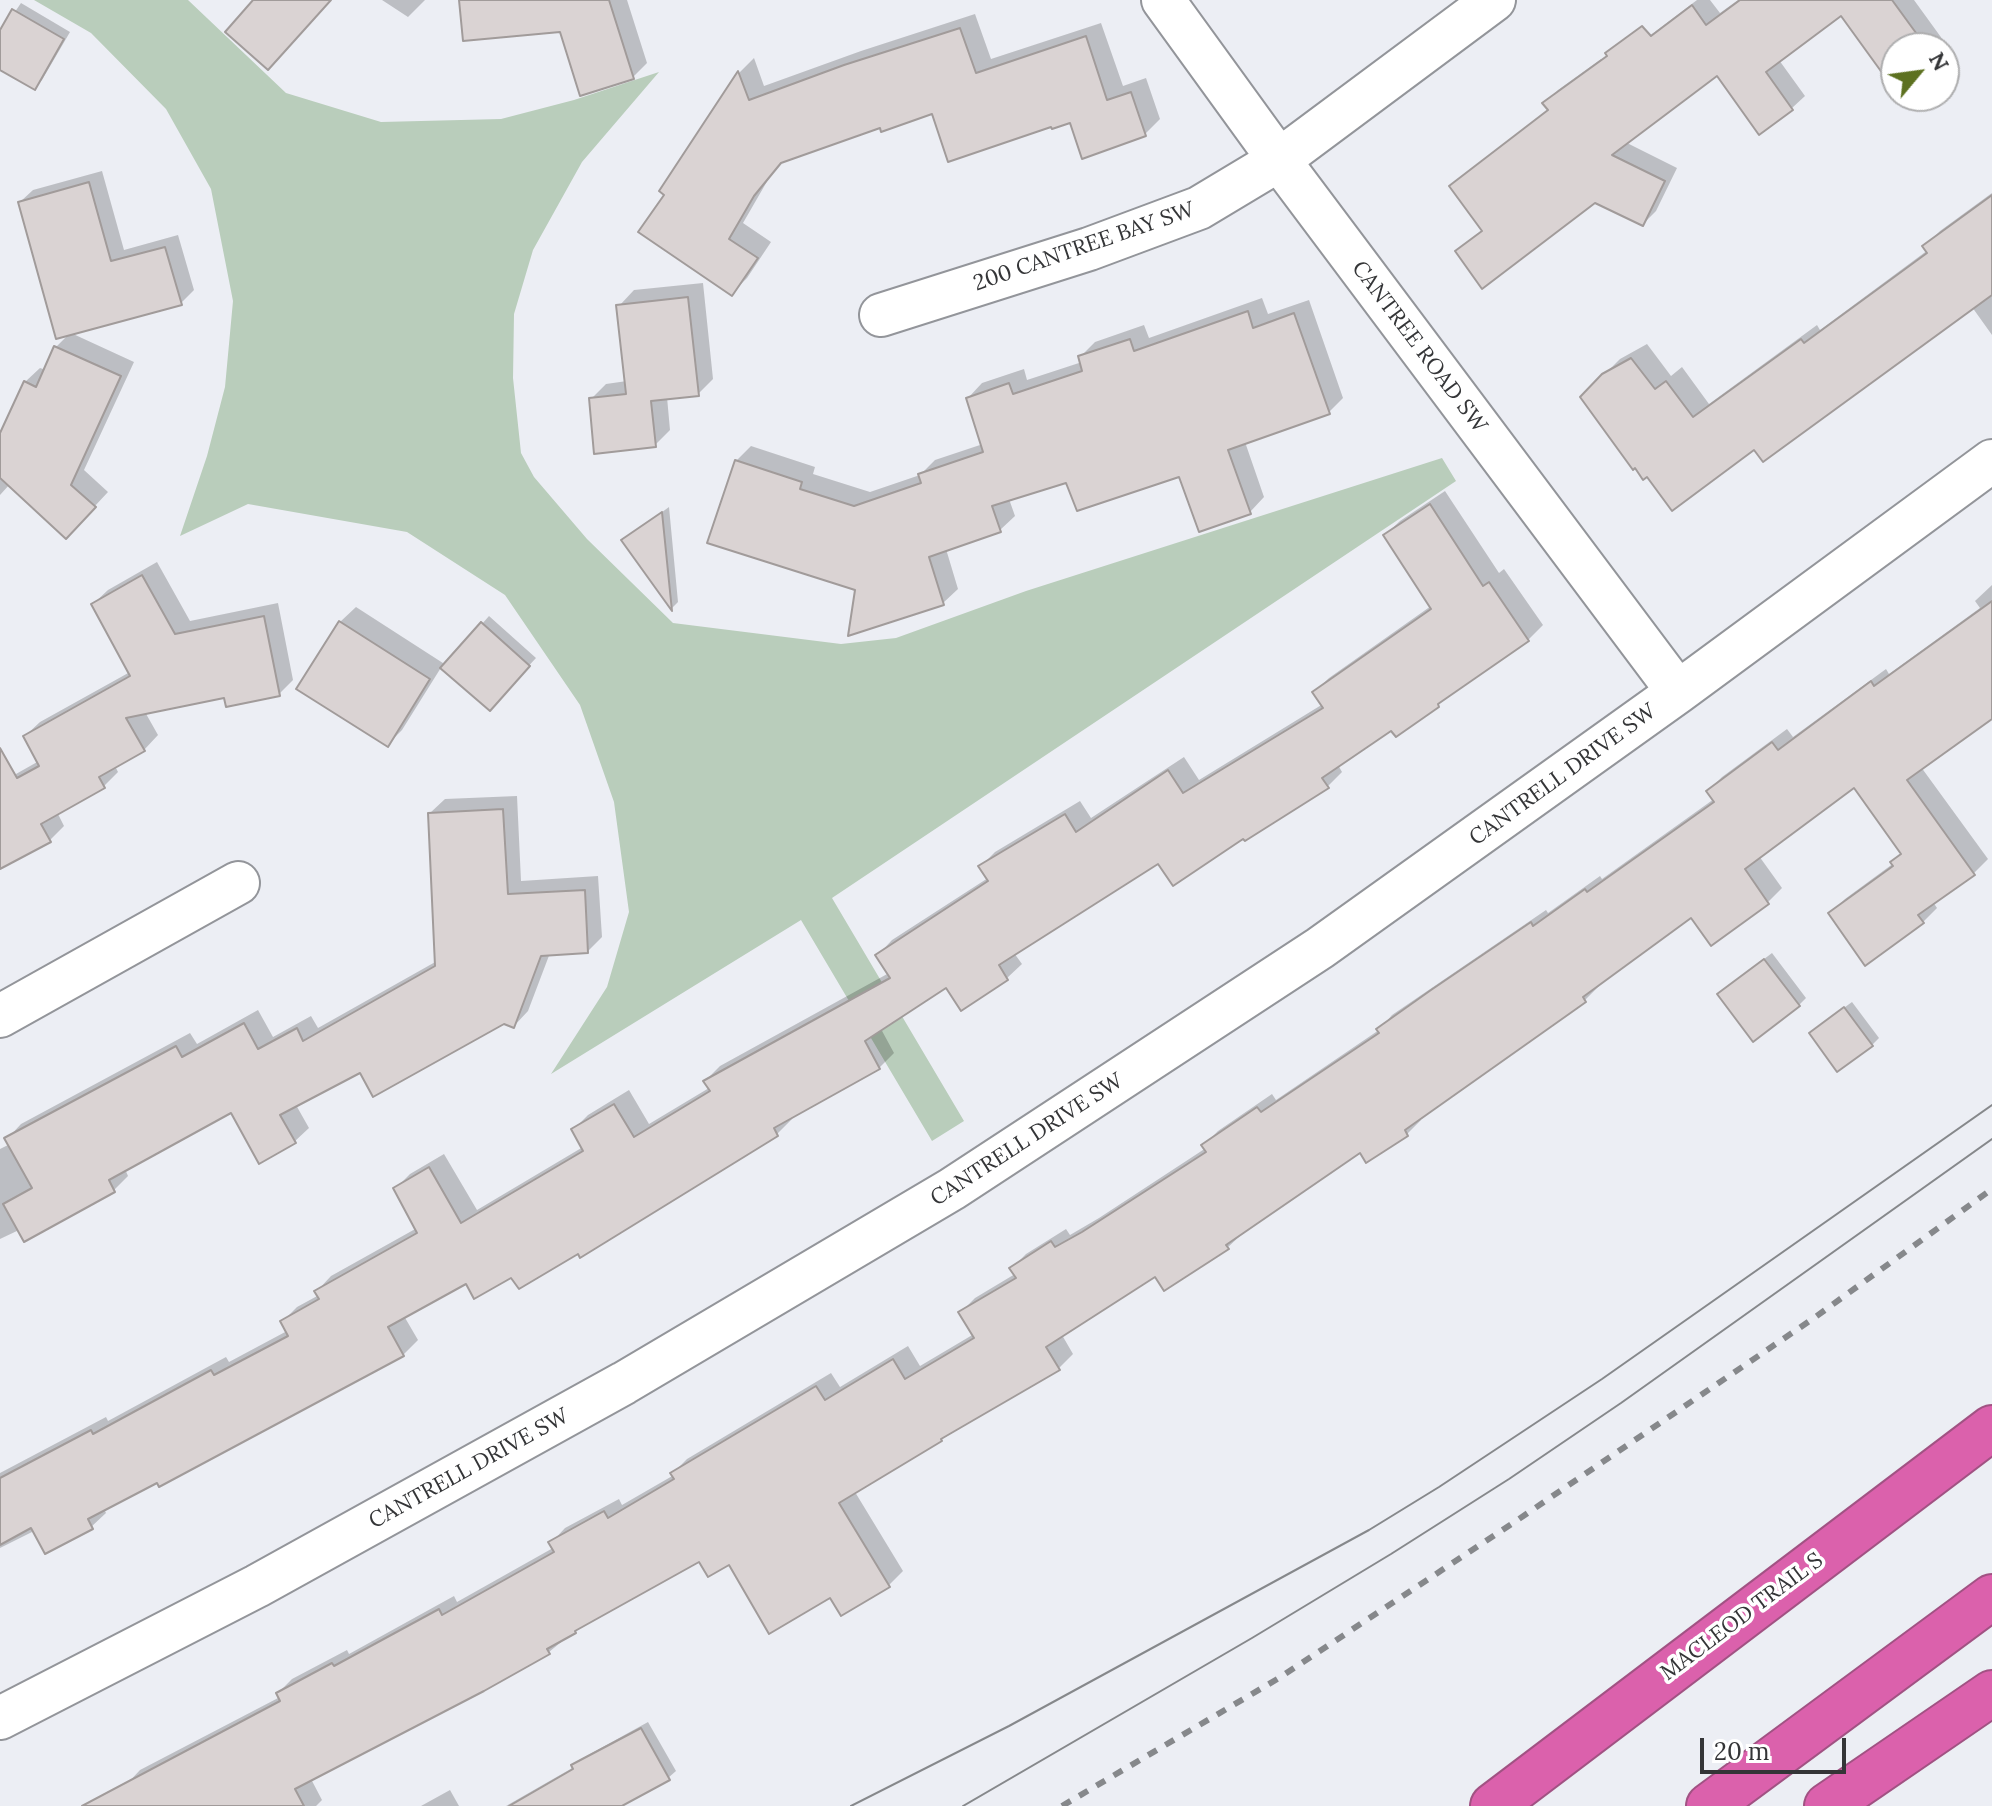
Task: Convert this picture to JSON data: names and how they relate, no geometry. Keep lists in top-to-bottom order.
{
  "streets": {
    "highway": ["MACLEOD TRAIL S"],
    "street": ["200 CANTREE BAY SW", "CANTREE ROAD SW", "CANTRELL DRIVE SW"]
  },
  "crossings": [
    ["200 CANTREE BAY SW", "CANTREE ROAD SW"],
    ["CANTREE ROAD SW", "CANTRELL DRIVE SW"]
  ],
  "scale_bar": "20 m",
  "north": "top right"
}
